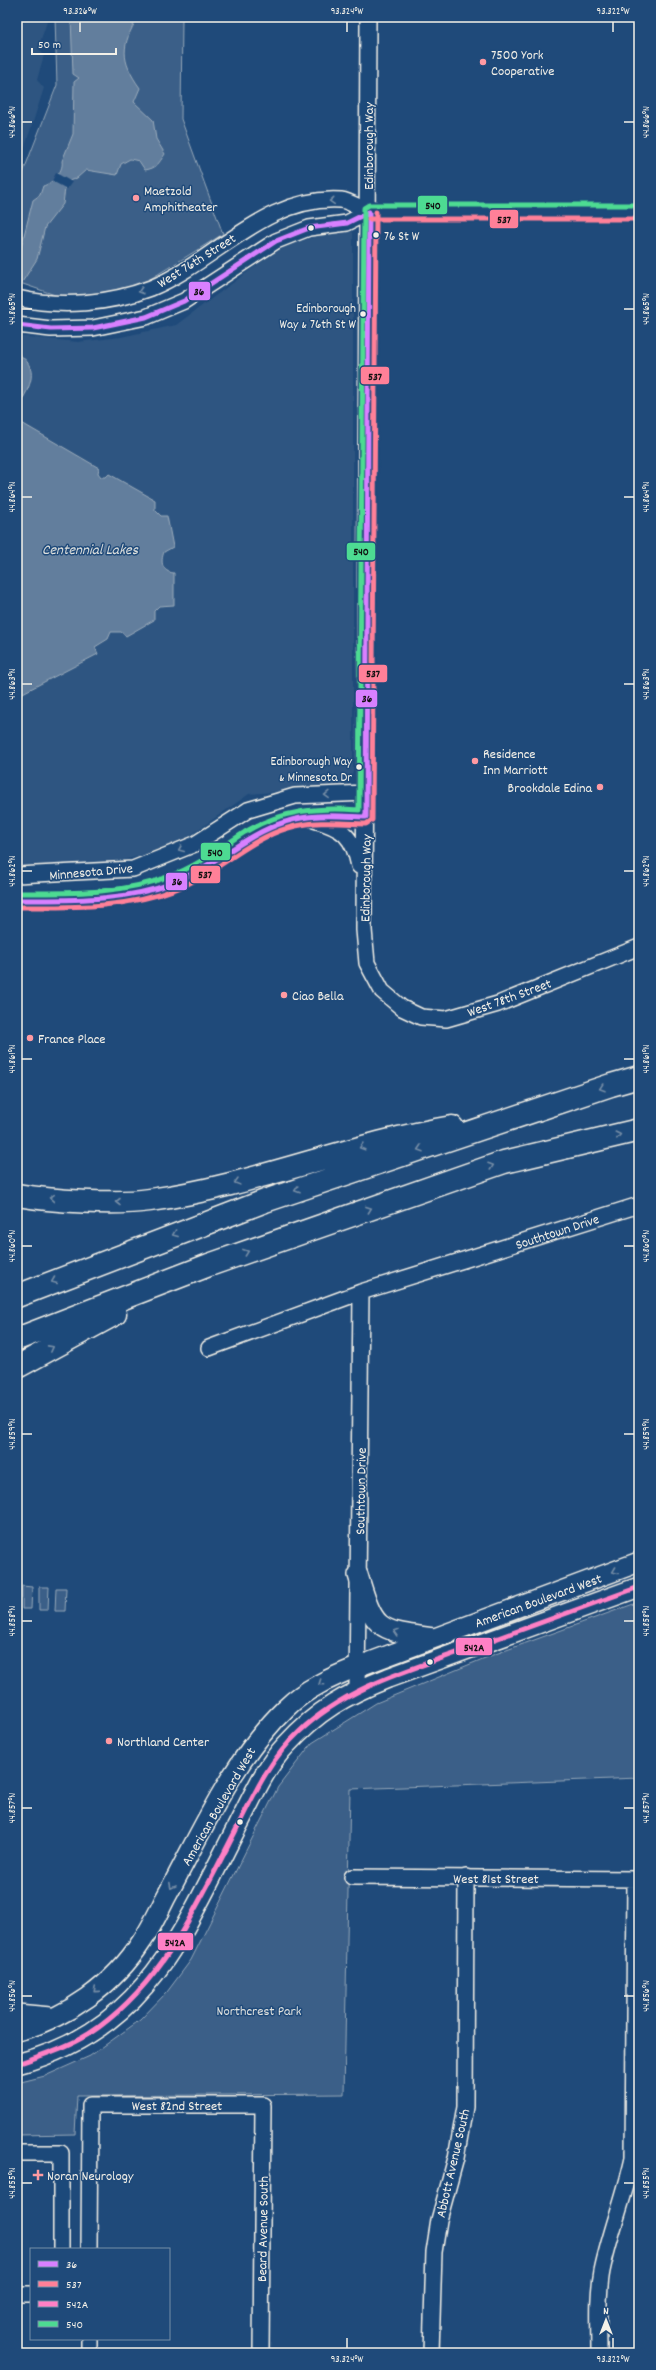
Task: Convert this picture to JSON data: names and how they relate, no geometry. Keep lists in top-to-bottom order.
{
  "streets": {
    "main road": ["American Boulevard West"],
    "street": [
      "Edinborough Way",
      "West 76th Street",
      "Minnesota Drive",
      "West 78th Street",
      "Southtown Drive",
      "West 81st Street",
      "West 82nd Street",
      "Abbott Avenue South",
      "Beard Avenue South"
    ]
  },
  "crossings": [
    ["Edinborough Way", "West 76th Street"],
    ["Edinborough Way", "Minnesota Drive"],
    ["Edinborough Way", "West 78th Street"],
    ["Southtown Drive", "American Boulevard West"],
    ["West 81st Street", "Abbott Avenue South"],
    ["West 82nd Street", "Beard Avenue South"]
  ],
  "water": ["Centennial Lakes"],
  "parks": ["Northcrest Park"],
  "places": {
    "other": [
      "7500 York Cooperative",
      "Maetzold Amphitheater",
      "76 St W",
      "Edinborough Way & 76th St W",
      "Residence Inn Marriott",
      "Edinborough Way & Minnesota Dr",
      "Brookdale Edina",
      "Ciao Bella",
      "France Place",
      "Northland Center"
    ],
    "health": ["Noran Neurology"]
  },
  "lines": [
    "transit line 540",
    "transit line 36",
    "transit line 537",
    "transit line 542A"
  ],
  "legend": [
    "36",
    "537",
    "542A",
    "540"
  ],
  "scale_bar": "50 m",
  "north": "top",
  "coordinates": [
    "93.326°W",
    "93.324°W",
    "93.322°W",
    "44.866°N",
    "44.865°N",
    "44.864°N",
    "44.863°N",
    "44.862°N",
    "44.861°N",
    "44.860°N",
    "44.859°N",
    "44.858°N",
    "44.857°N",
    "44.856°N",
    "44.855°N"
  ]
}
